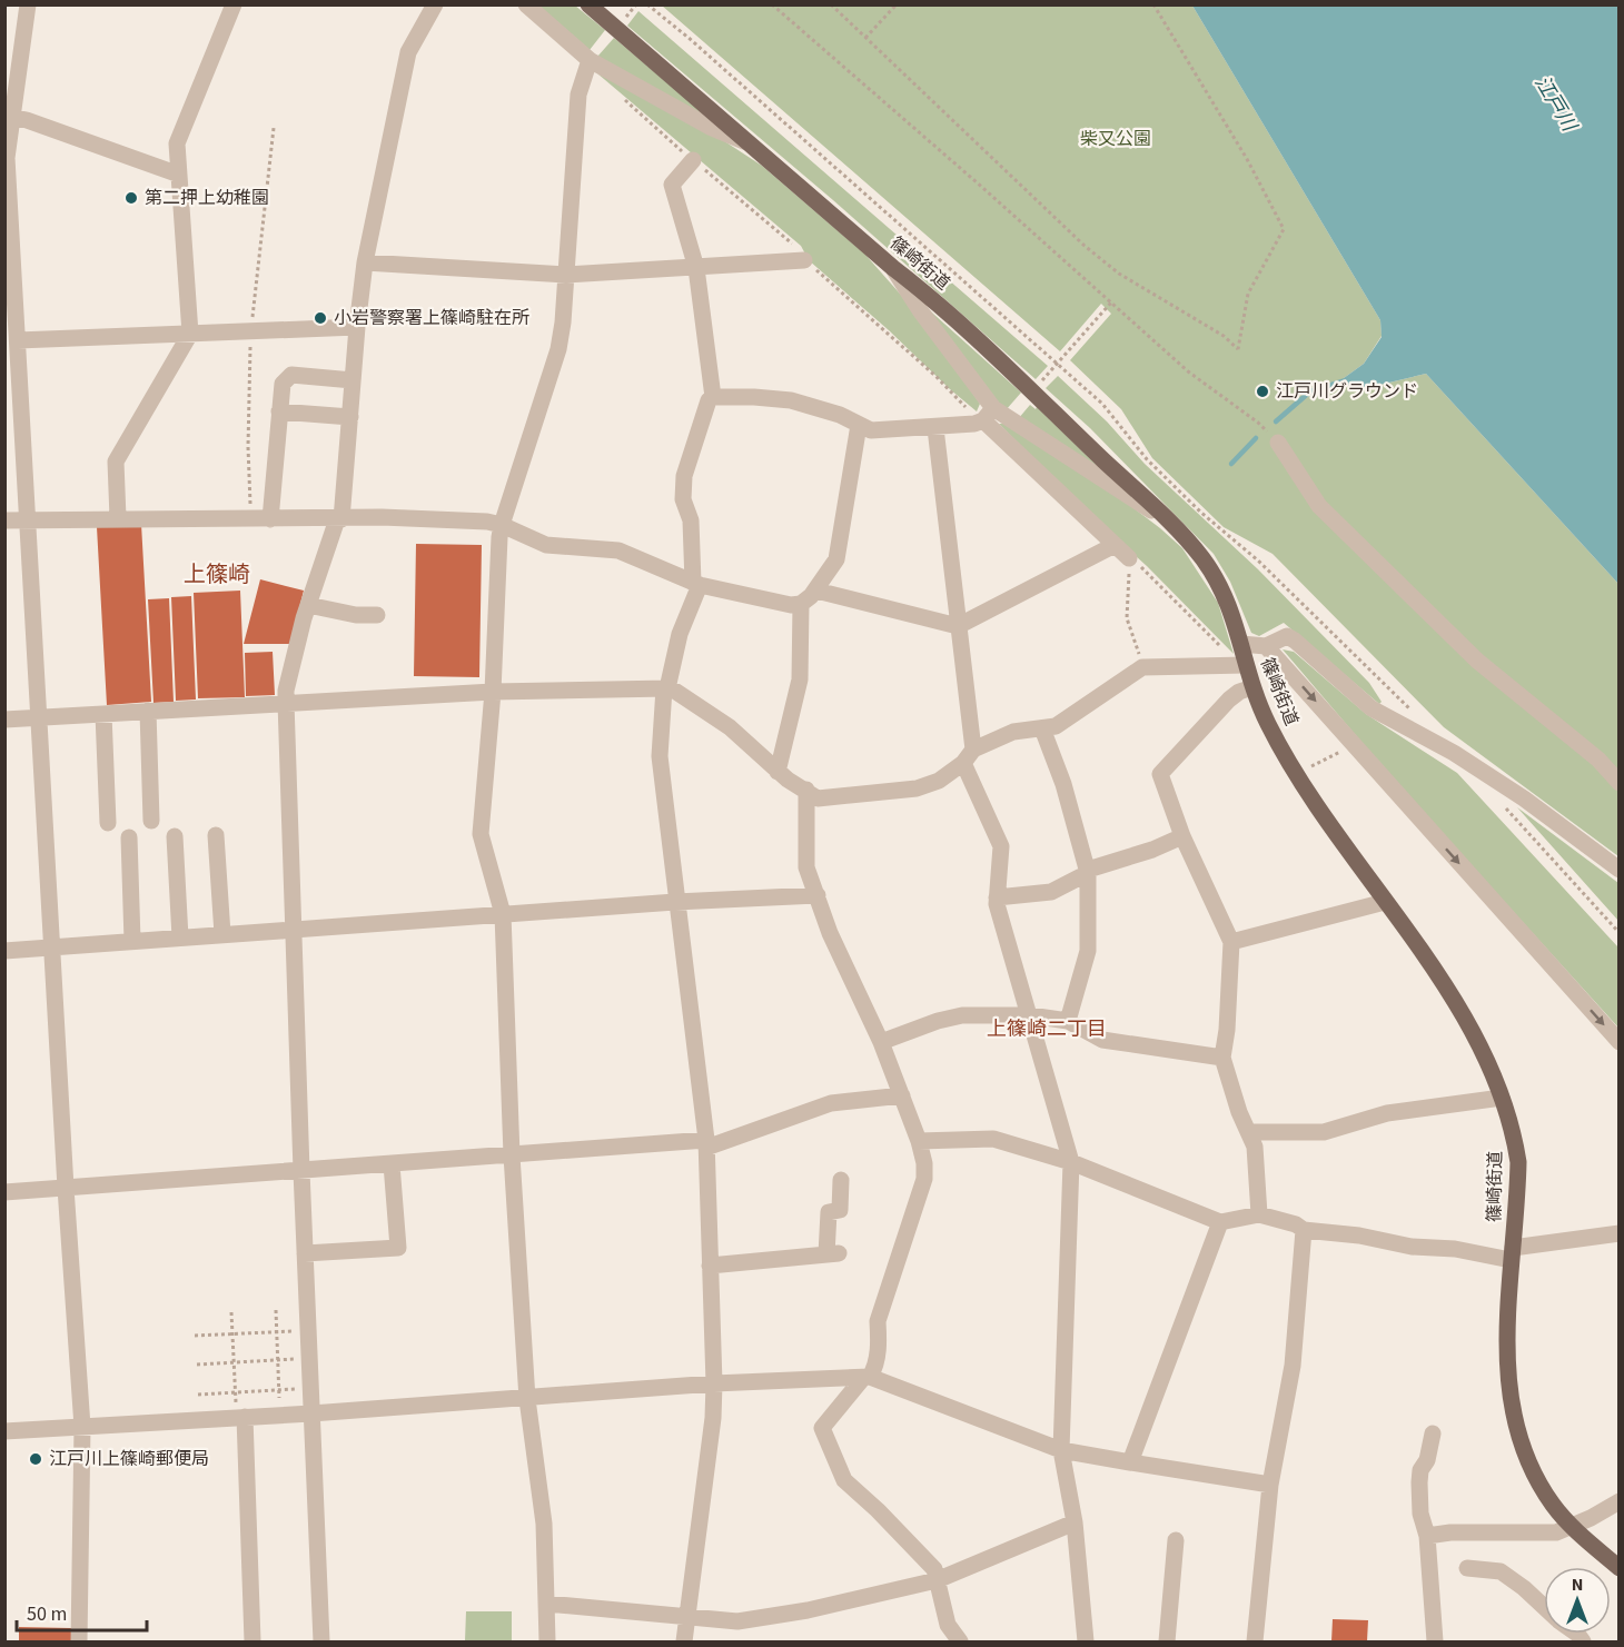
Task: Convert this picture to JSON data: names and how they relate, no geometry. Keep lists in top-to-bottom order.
{
  "streets": {
    "main road": ["篠崎街道"]
  },
  "districts": ["上篠崎", "上篠崎二丁目"],
  "water": ["江戸川"],
  "parks": ["柴又公園"],
  "places": [
    "第二押上幼稚園",
    "小岩警察署上篠崎駐在所",
    "江戸川グラウンド",
    "江戸川上篠崎郵便局"
  ],
  "scale_bar": "50 m",
  "north": "top"
}
